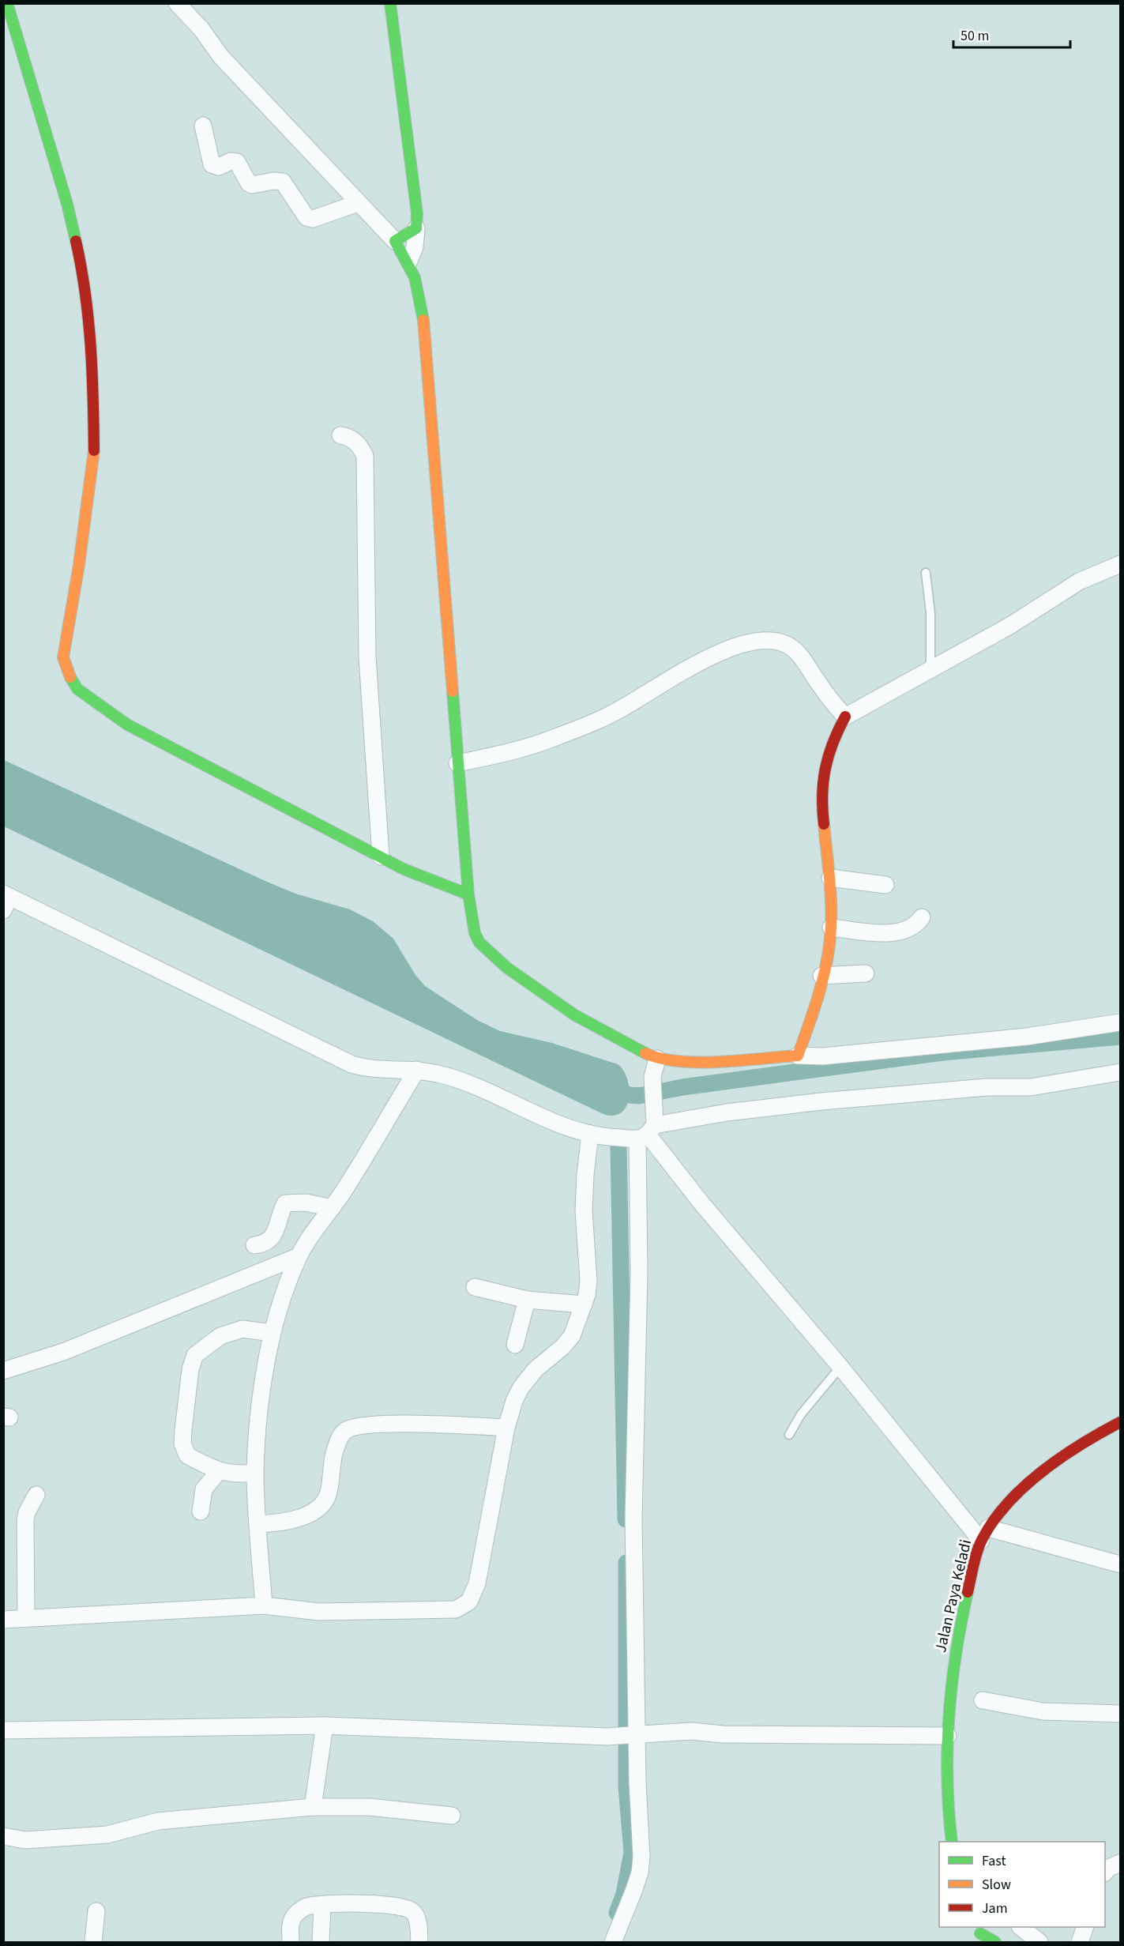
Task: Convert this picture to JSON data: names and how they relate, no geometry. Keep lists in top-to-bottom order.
{
  "streets": {
    "street": ["Jalan Paya Keladi"]
  },
  "legend": ["Fast", "Slow", "Jam"],
  "scale_bar": "50 m"
}
